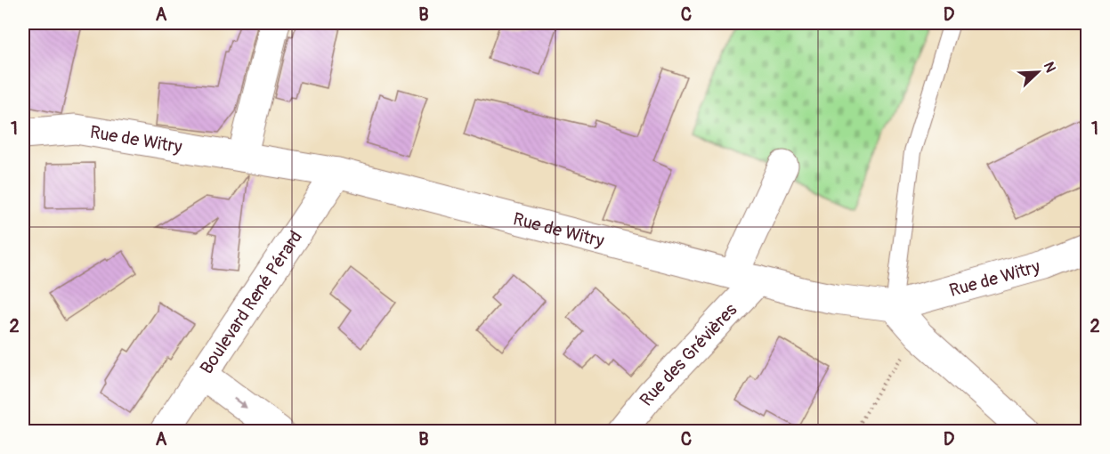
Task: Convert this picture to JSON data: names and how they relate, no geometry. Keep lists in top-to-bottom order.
{
  "streets": {
    "street": ["Rue de Witry", "Boulevard René Pérard", "Rue des Grévières"]
  },
  "crossings": [
    ["Rue de Witry", "Boulevard René Pérard"],
    ["Rue de Witry", "Rue des Grévières"]
  ],
  "north": "top right",
  "grid": {
    "columns": [
      "A",
      "B",
      "C",
      "D"
    ],
    "rows": ["1", "2"]
  }
}
